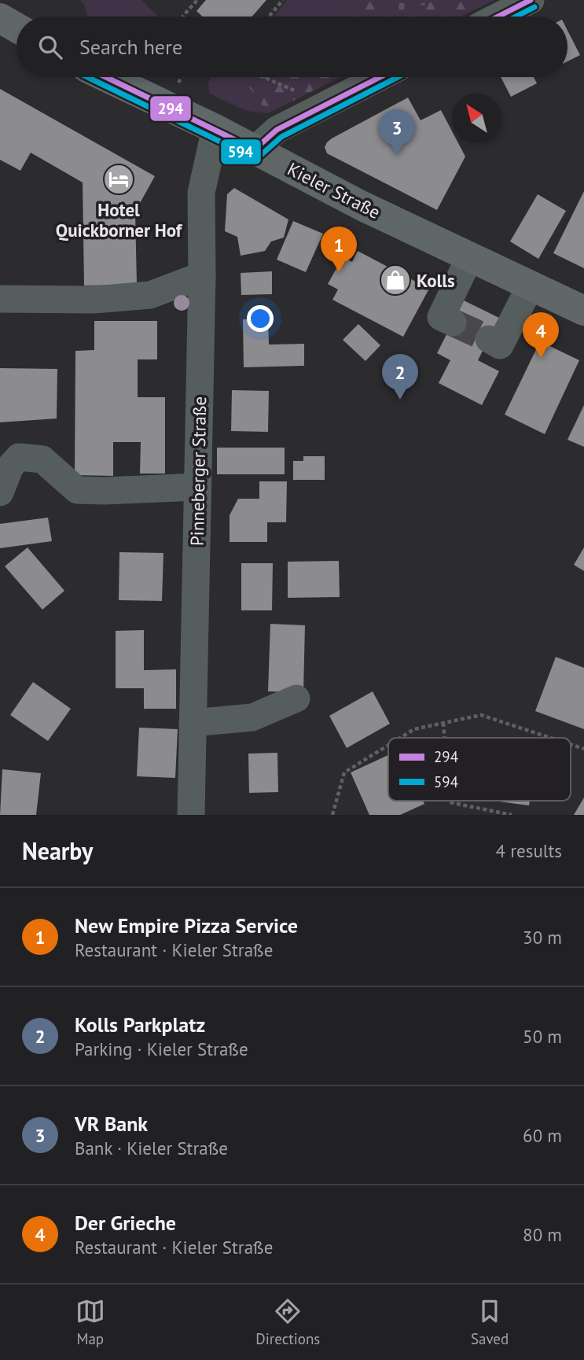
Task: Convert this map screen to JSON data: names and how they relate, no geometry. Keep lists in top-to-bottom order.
{
  "streets": {
    "main road": ["Kieler Straße"],
    "street": ["Pinneberger Straße"]
  },
  "crossings": [
    ["Kieler Straße", "Pinneberger Straße"]
  ],
  "places": {
    "hotel": ["Hotel Quickborner Hof"],
    "shop": ["Kolls"]
  },
  "lines": ["transit line 294", "transit line 594"],
  "legend": ["294", "594"],
  "north": "top left",
  "page": {
    "search": "Search here",
    "pins": [
      "3",
      "1",
      "4",
      "2"
    ],
    "heading": ["Nearby", "4 results"],
    "list": [
      {
        "mark": "1",
        "name": "New Empire Pizza Service",
        "note": "Restaurant · Kieler Straße",
        "value": "30 m"
      },
      {
        "mark": "2",
        "name": "Kolls Parkplatz",
        "note": "Parking · Kieler Straße",
        "value": "50 m"
      },
      {
        "mark": "3",
        "name": "VR Bank",
        "note": "Bank · Kieler Straße",
        "value": "60 m"
      },
      {
        "mark": "4",
        "name": "Der Grieche",
        "note": "Restaurant · Kieler Straße",
        "value": "80 m"
      }
    ],
    "nav": ["Map", "Directions", "Saved"]
  }
}
